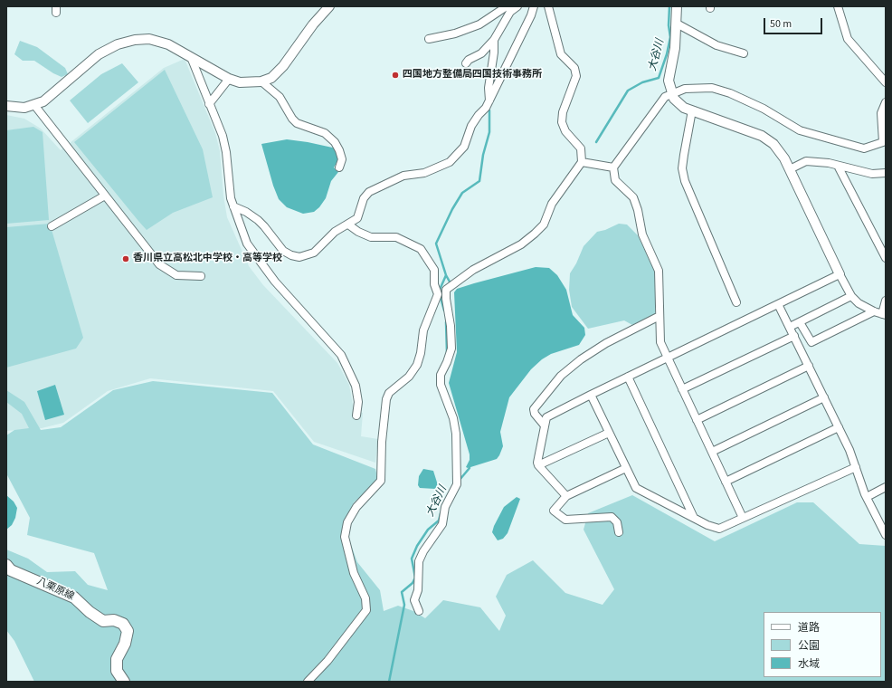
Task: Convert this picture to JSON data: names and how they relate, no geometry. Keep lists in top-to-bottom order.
{
  "streets": {
    "main road": ["八栗原線"]
  },
  "water": ["大谷川"],
  "places": ["四国地方整備局四国技術事務所", "香川県立高松北中学校・高等学校"],
  "legend": ["道路", "公園", "水域"],
  "scale_bar": "50 m"
}
